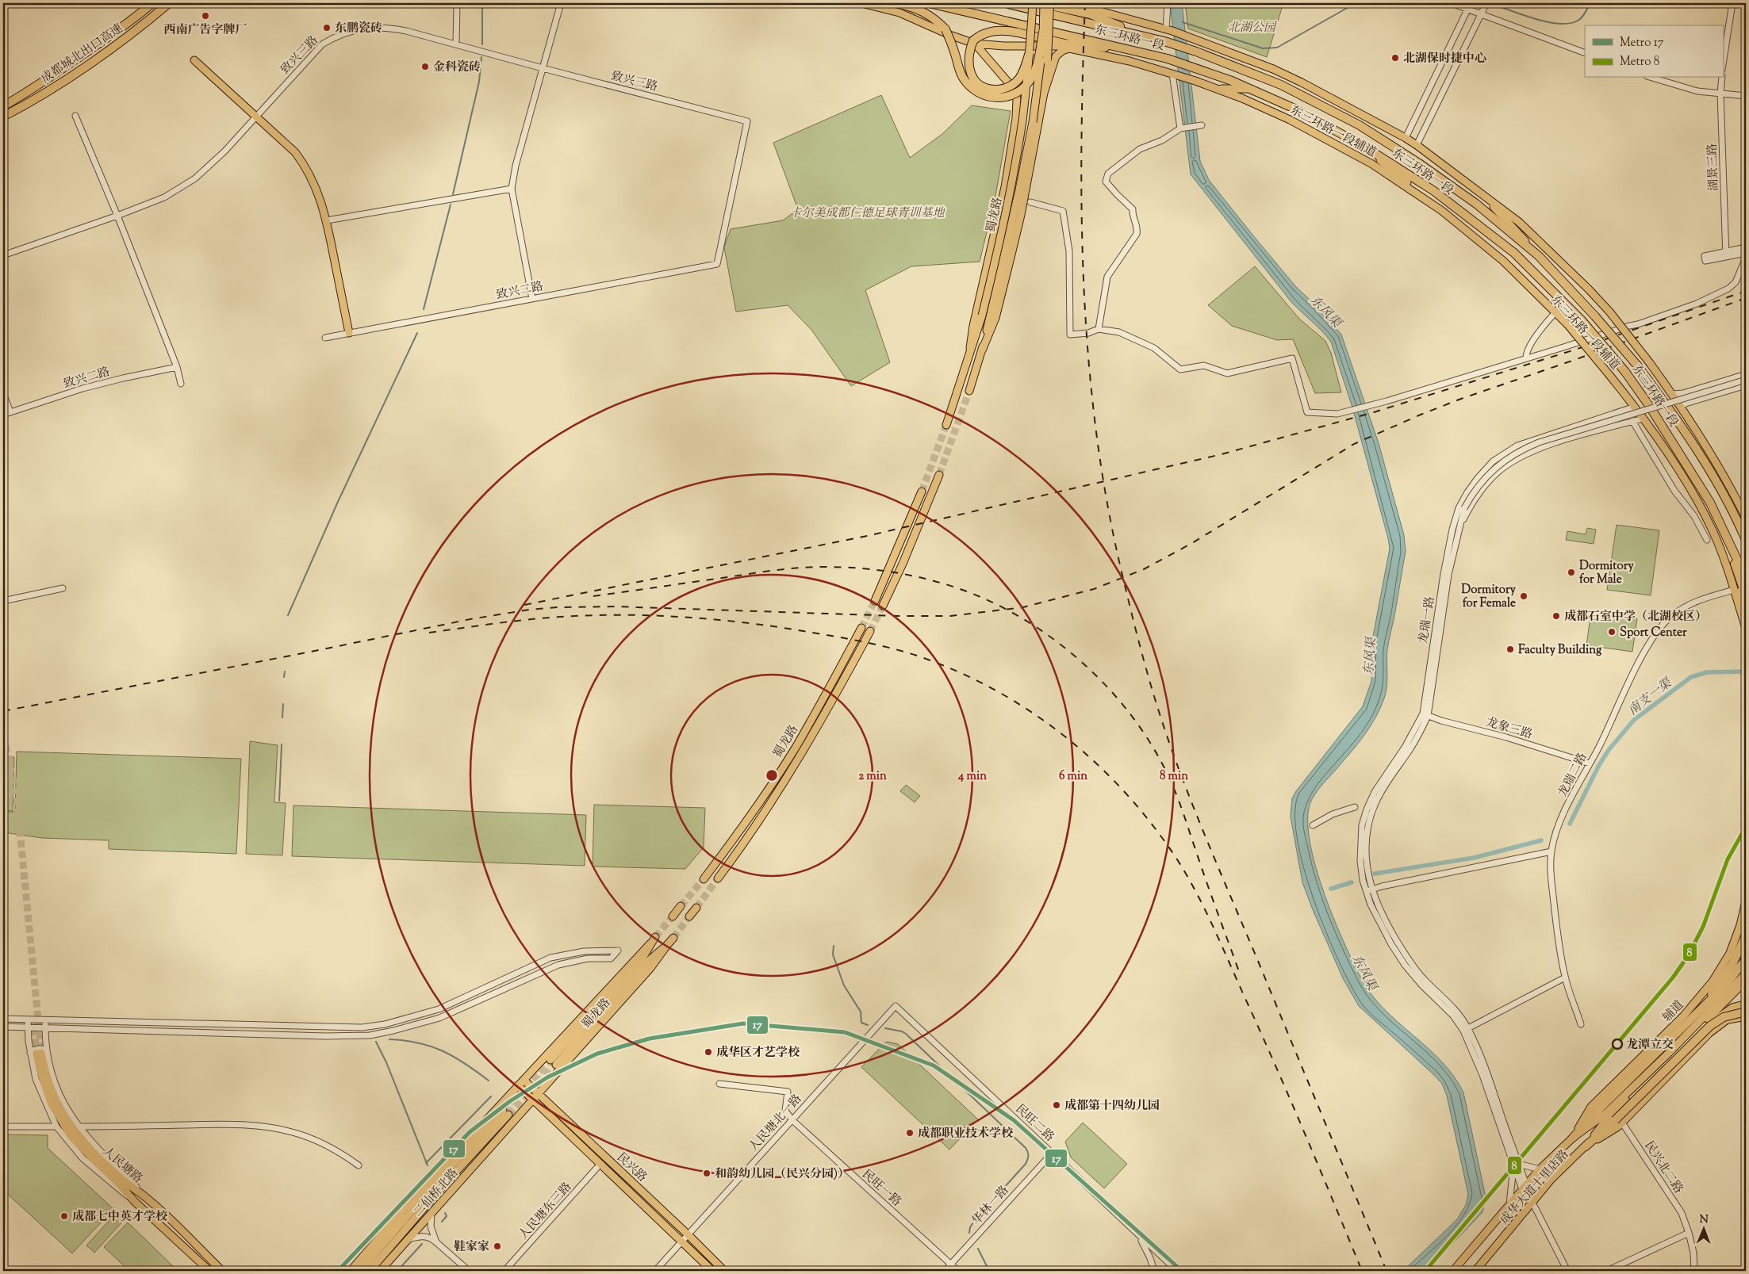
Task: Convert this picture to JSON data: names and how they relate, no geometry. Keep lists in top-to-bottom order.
{
  "streets": {
    "highway": ["东三环路一段", "成都城北出口高速"],
    "main road": [
      "东三环路一段辅道",
      "蜀龙路",
      "辅道",
      "人民塘路",
      "民兴路",
      "成华大道十里店路",
      "二仙桥北路"
    ],
    "street": [
      "致兴三路",
      "湖景三路",
      "致兴二路",
      "龙瑞一路",
      "龙象三路",
      "龙瑞二路",
      "人民塘北一路",
      "民旺二路",
      "民兴北二路",
      "民旺一路",
      "华林一路",
      "人民塘东三路"
    ]
  },
  "crossings": [
    ["致兴三路", "致兴二路"],
    ["东三环路一段辅道", "龙瑞二路"],
    ["蜀龙路", "民兴路"],
    ["蜀龙路", "二仙桥北路"],
    ["龙瑞一路", "龙象三路"],
    ["龙瑞一路", "成华大道十里店路"],
    ["龙象三路", "龙瑞二路"],
    ["辅道", "成华大道十里店路"],
    ["人民塘北一路", "民旺二路"],
    ["人民塘北一路", "民兴路"],
    ["人民塘北一路", "民旺一路"],
    ["民旺二路", "华林一路"],
    ["民兴路", "二仙桥北路"],
    ["民兴路", "人民塘东三路"],
    ["民旺一路", "华林一路"]
  ],
  "water": ["东风渠", "南支一渠"],
  "parks": ["北湖公园", "卡尔美成都仁德足球青训基地"],
  "places": [
    "西南广告字牌厂",
    "东鹏瓷砖",
    "北湖保时捷中心",
    "金科瓷砖",
    "Dormitory for Male",
    "Dormitory for Female",
    "成都石室中学（北湖校区）",
    "Sport Center",
    "Faculty Building",
    "龙潭立交",
    "成华区才艺学校",
    "成都第十四幼儿园",
    "成都职业技术学校",
    "和韵幼儿园（民兴分园)）",
    "成都七中英才学校",
    "鞋家家"
  ],
  "lines": ["metro line 8", "metro line 17"],
  "legend": ["Metro 17", "Metro 8"],
  "north": "top",
  "rings": [
    "2 min",
    "4 min",
    "6 min",
    "8 min"
  ]
}
